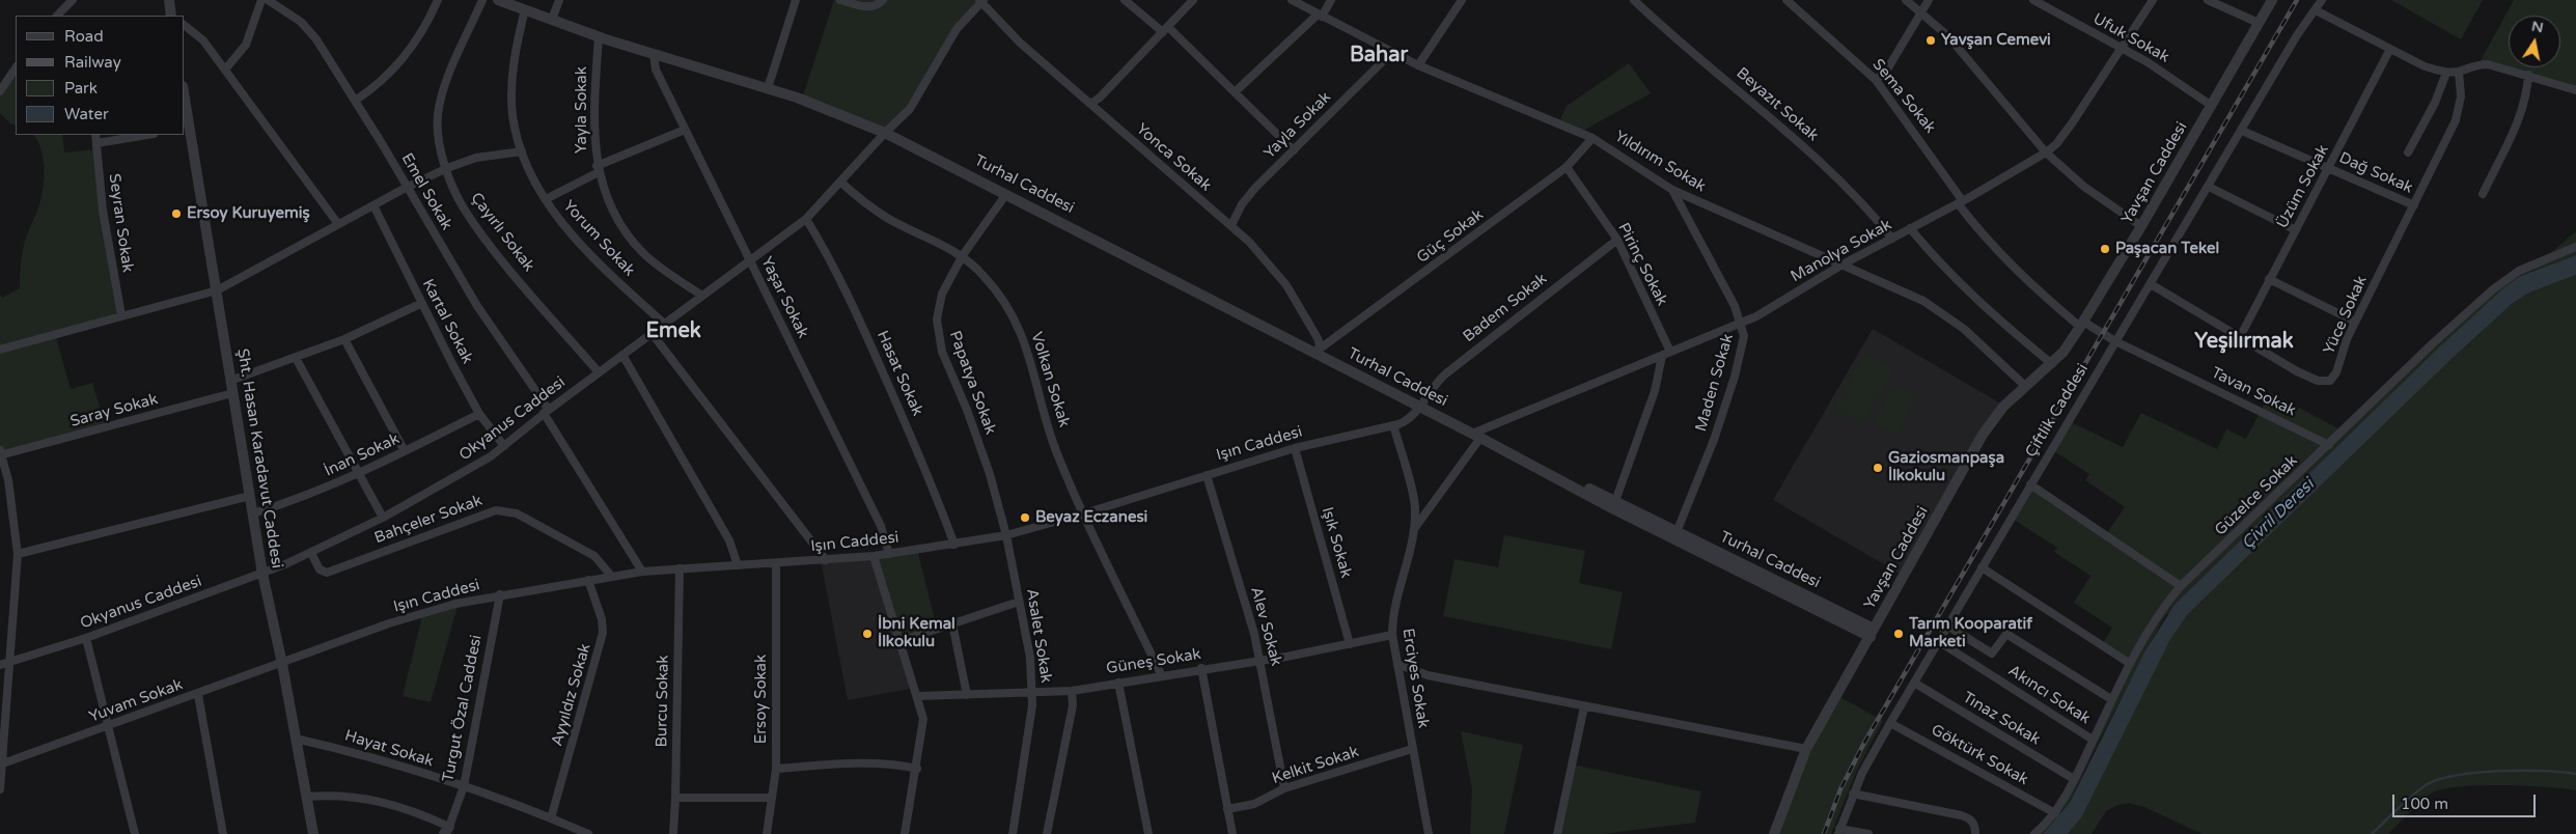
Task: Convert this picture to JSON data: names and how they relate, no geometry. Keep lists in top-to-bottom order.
{
  "streets": {
    "street": [
      "Ufuk Sokak",
      "Sema Sokak",
      "Beyazıt Sokak",
      "Yayla Sokak",
      "Yonca Sokak",
      "Yıldırım Sokak",
      "Yavşan Caddesi",
      "Dağ Sokak",
      "Turhal Caddesi",
      "Üzüm Sokak",
      "Emel Sokak",
      "Seyran Sokak",
      "Çayırlı Sokak",
      "Güç Sokak",
      "Yorum Sokak",
      "Manolya Sokak",
      "Pirinç Sokak",
      "Yaşar Sokak",
      "Badem Sokak",
      "Yüce Sokak",
      "Kartal Sokak",
      "Hasat Sokak",
      "Volkan Sokak",
      "Papatya Sokak",
      "Maden Sokak",
      "Tavan Sokak",
      "Saray Sokak",
      "Çiftlik Caddesi",
      "Okyanus Caddesi",
      "Işın Caddesi",
      "İnan Sokak",
      "Şht. Hasan Karadavut Caddesi",
      "Güzelce Sokak",
      "Bahçeler Sokak",
      "Işık Sokak",
      "Alev Sokak",
      "Asalet Sokak",
      "Güneş Sokak",
      "Erciyes Sokak",
      "Ayyıldız Sokak",
      "Akıncı Sokak",
      "Ersoy Sokak",
      "Yuvam Sokak",
      "Burcu Sokak",
      "Turgut Özal Caddesi",
      "Tınaz Sokak",
      "Hayat Sokak",
      "Göktürk Sokak",
      "Kelkit Sokak"
    ]
  },
  "crossings": [
    ["Ufuk Sokak", "Yavşan Caddesi"],
    ["Ufuk Sokak", "Manolya Sokak"],
    ["Sema Sokak", "Yavşan Caddesi"],
    ["Sema Sokak", "Manolya Sokak"],
    ["Sema Sokak", "Tavan Sokak"],
    ["Beyazıt Sokak", "Manolya Sokak"],
    ["Yayla Sokak", "Yonca Sokak"],
    ["Yayla Sokak", "Yıldırım Sokak"],
    ["Yayla Sokak", "Turhal Caddesi"],
    ["Yayla Sokak", "Okyanus Caddesi"],
    ["Yonca Sokak", "Turhal Caddesi"],
    ["Yonca Sokak", "Güç Sokak"],
    ["Yonca Sokak", "Okyanus Caddesi"],
    ["Yıldırım Sokak", "Yavşan Caddesi"],
    ["Yıldırım Sokak", "Güç Sokak"],
    ["Yıldırım Sokak", "Manolya Sokak"],
    ["Yıldırım Sokak", "Maden Sokak"],
    ["Yavşan Caddesi", "Turhal Caddesi"],
    ["Yavşan Caddesi", "Tavan Sokak"],
    ["Dağ Sokak", "Üzüm Sokak"],
    ["Dağ Sokak", "Yüce Sokak"],
    ["Dağ Sokak", "Çiftlik Caddesi"],
    ["Turhal Caddesi", "Güç Sokak"],
    ["Turhal Caddesi", "Yorum Sokak"],
    ["Turhal Caddesi", "Manolya Sokak"],
    ["Turhal Caddesi", "Yaşar Sokak"],
    ["Turhal Caddesi", "Badem Sokak"],
    ["Turhal Caddesi", "Papatya Sokak"],
    ["Turhal Caddesi", "Maden Sokak"],
    ["Turhal Caddesi", "Okyanus Caddesi"],
    ["Turhal Caddesi", "Işın Caddesi"],
    ["Turhal Caddesi", "Erciyes Sokak"],
    ["Üzüm Sokak", "Yüce Sokak"],
    ["Emel Sokak", "Okyanus Caddesi"],
    ["Emel Sokak", "Işın Caddesi"],
    ["Çayırlı Sokak", "Okyanus Caddesi"],
    ["Güç Sokak", "Pirinç Sokak"],
    ["Yorum Sokak", "Okyanus Caddesi"],
    ["Manolya Sokak", "Pirinç Sokak"],
    ["Manolya Sokak", "Maden Sokak"],
    ["Manolya Sokak", "Erciyes Sokak"],
    ["Pirinç Sokak", "Badem Sokak"],
    ["Yaşar Sokak", "Okyanus Caddesi"],
    ["Yaşar Sokak", "Işın Caddesi"],
    ["Badem Sokak", "Işın Caddesi"],
    ["Yüce Sokak", "Çiftlik Caddesi"],
    ["Kartal Sokak", "Okyanus Caddesi"],
    ["Kartal Sokak", "İnan Sokak"],
    ["Hasat Sokak", "Okyanus Caddesi"],
    ["Hasat Sokak", "Işın Caddesi"],
    ["Volkan Sokak", "Papatya Sokak"],
    ["Volkan Sokak", "Okyanus Caddesi"],
    ["Volkan Sokak", "Işın Caddesi"],
    ["Volkan Sokak", "Güneş Sokak"],
    ["Papatya Sokak", "Işın Caddesi"],
    ["Papatya Sokak", "Asalet Sokak"],
    ["Tavan Sokak", "Çiftlik Caddesi"],
    ["Tavan Sokak", "Güzelce Sokak"],
    ["Saray Sokak", "Şht. Hasan Karadavut Caddesi"],
    ["Çiftlik Caddesi", "Akıncı Sokak"],
    ["Çiftlik Caddesi", "Tınaz Sokak"],
    ["Çiftlik Caddesi", "Göktürk Sokak"],
    ["Okyanus Caddesi", "Şht. Hasan Karadavut Caddesi"],
    ["Okyanus Caddesi", "Bahçeler Sokak"],
    ["Işın Caddesi", "Şht. Hasan Karadavut Caddesi"],
    ["Işın Caddesi", "Bahçeler Sokak"],
    ["Işın Caddesi", "Işık Sokak"],
    ["Işın Caddesi", "Alev Sokak"],
    ["Işın Caddesi", "Asalet Sokak"],
    ["Işın Caddesi", "Erciyes Sokak"],
    ["Işın Caddesi", "Ayyıldız Sokak"],
    ["Işın Caddesi", "Ersoy Sokak"],
    ["Işın Caddesi", "Yuvam Sokak"],
    ["Işın Caddesi", "Burcu Sokak"],
    ["Işın Caddesi", "Turgut Özal Caddesi"],
    ["İnan Sokak", "Şht. Hasan Karadavut Caddesi"],
    ["Şht. Hasan Karadavut Caddesi", "Yuvam Sokak"],
    ["Şht. Hasan Karadavut Caddesi", "Hayat Sokak"],
    ["Güzelce Sokak", "Akıncı Sokak"],
    ["Güzelce Sokak", "Tınaz Sokak"],
    ["Güzelce Sokak", "Göktürk Sokak"],
    ["Işık Sokak", "Güneş Sokak"],
    ["Alev Sokak", "Güneş Sokak"],
    ["Alev Sokak", "Kelkit Sokak"],
    ["Asalet Sokak", "Güneş Sokak"],
    ["Güneş Sokak", "Erciyes Sokak"],
    ["Erciyes Sokak", "Kelkit Sokak"],
    ["Ayyıldız Sokak", "Hayat Sokak"],
    ["Turgut Özal Caddesi", "Hayat Sokak"]
  ],
  "districts": ["Bahar", "Emek", "Yeşilırmak"],
  "water": ["Çivril Deresi"],
  "places": [
    "Yavşan Cemevi",
    "Ersoy Kuruyemiş",
    "Paşacan Tekel",
    "Gaziosmanpaşa İlkokulu",
    "Beyaz Eczanesi",
    "İbni Kemal İlkokulu",
    "Tarım Kooparatif Marketi"
  ],
  "legend": [
    "Road",
    "Railway",
    "Park",
    "Water"
  ],
  "scale_bar": "100 m",
  "north": "top"
}
